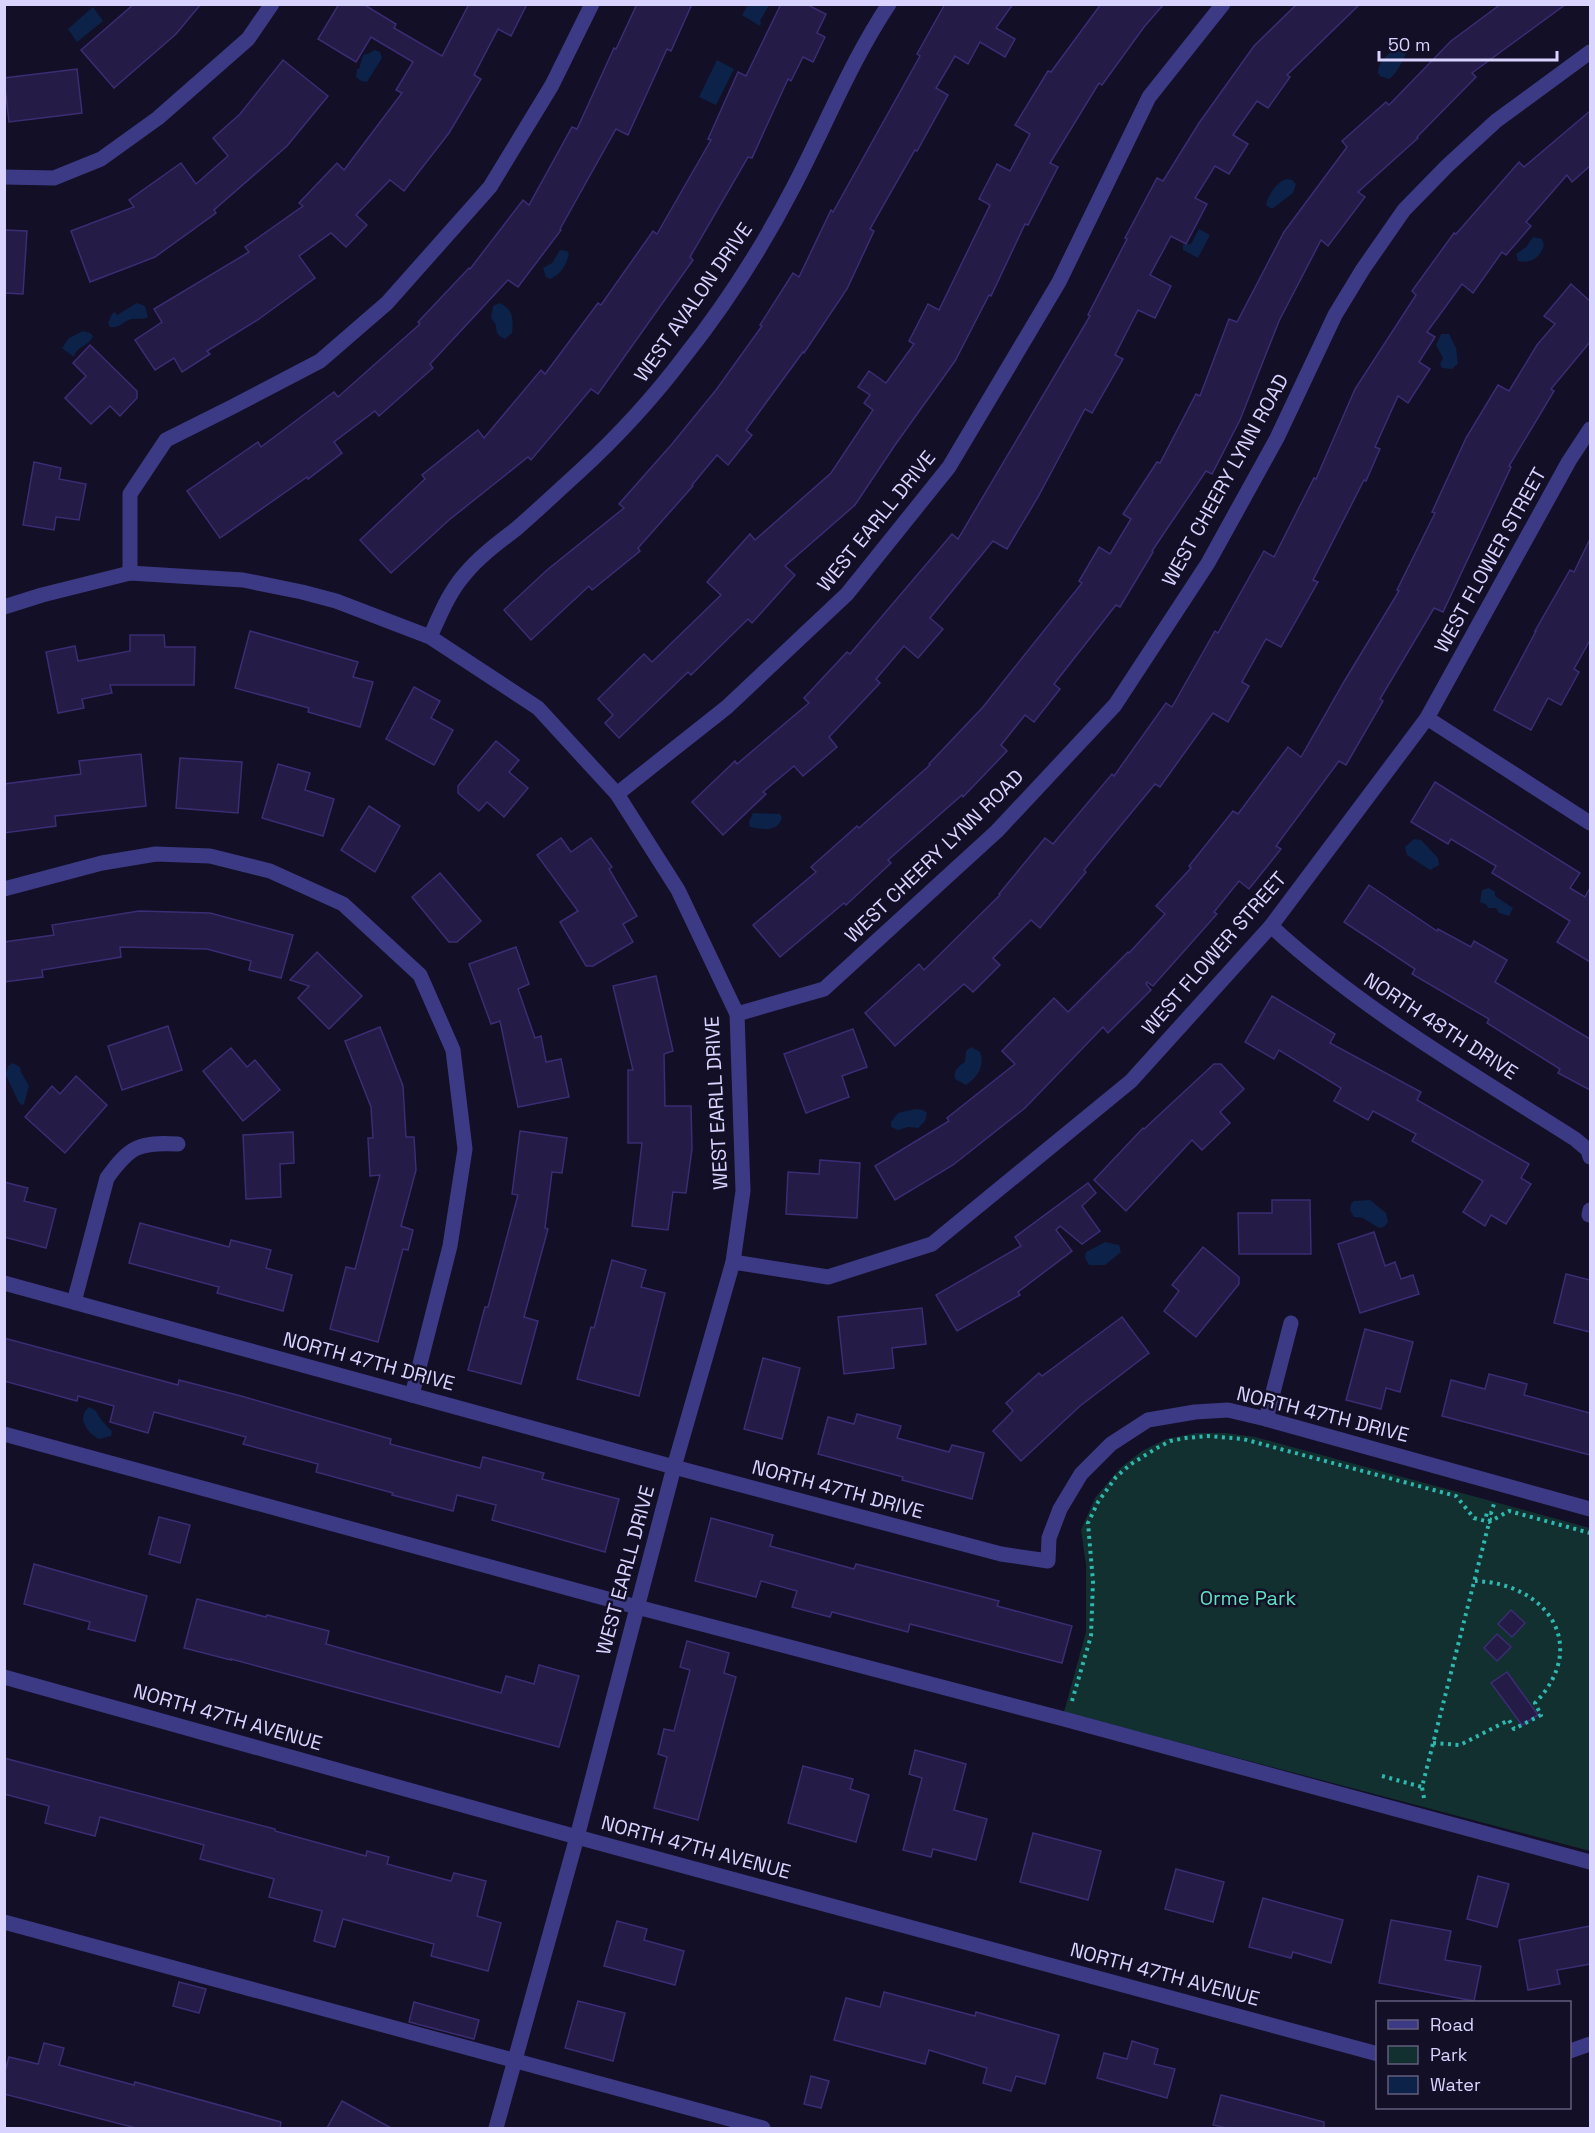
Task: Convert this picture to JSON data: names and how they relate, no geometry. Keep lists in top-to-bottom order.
{
  "streets": {
    "street": [
      "WEST AVALON DRIVE",
      "WEST CHEERY LYNN ROAD",
      "WEST EARLL DRIVE",
      "WEST FLOWER STREET",
      "NORTH 48TH DRIVE",
      "NORTH 47TH DRIVE",
      "NORTH 47TH AVENUE"
    ]
  },
  "crossings": [
    ["WEST CHEERY LYNN ROAD", "WEST EARLL DRIVE"],
    ["WEST EARLL DRIVE", "WEST FLOWER STREET"],
    ["WEST EARLL DRIVE", "NORTH 47TH DRIVE"],
    ["WEST EARLL DRIVE", "NORTH 47TH AVENUE"],
    ["WEST FLOWER STREET", "NORTH 48TH DRIVE"]
  ],
  "parks": ["Orme Park"],
  "legend": ["Road", "Park", "Water"],
  "scale_bar": "50 m"
}
